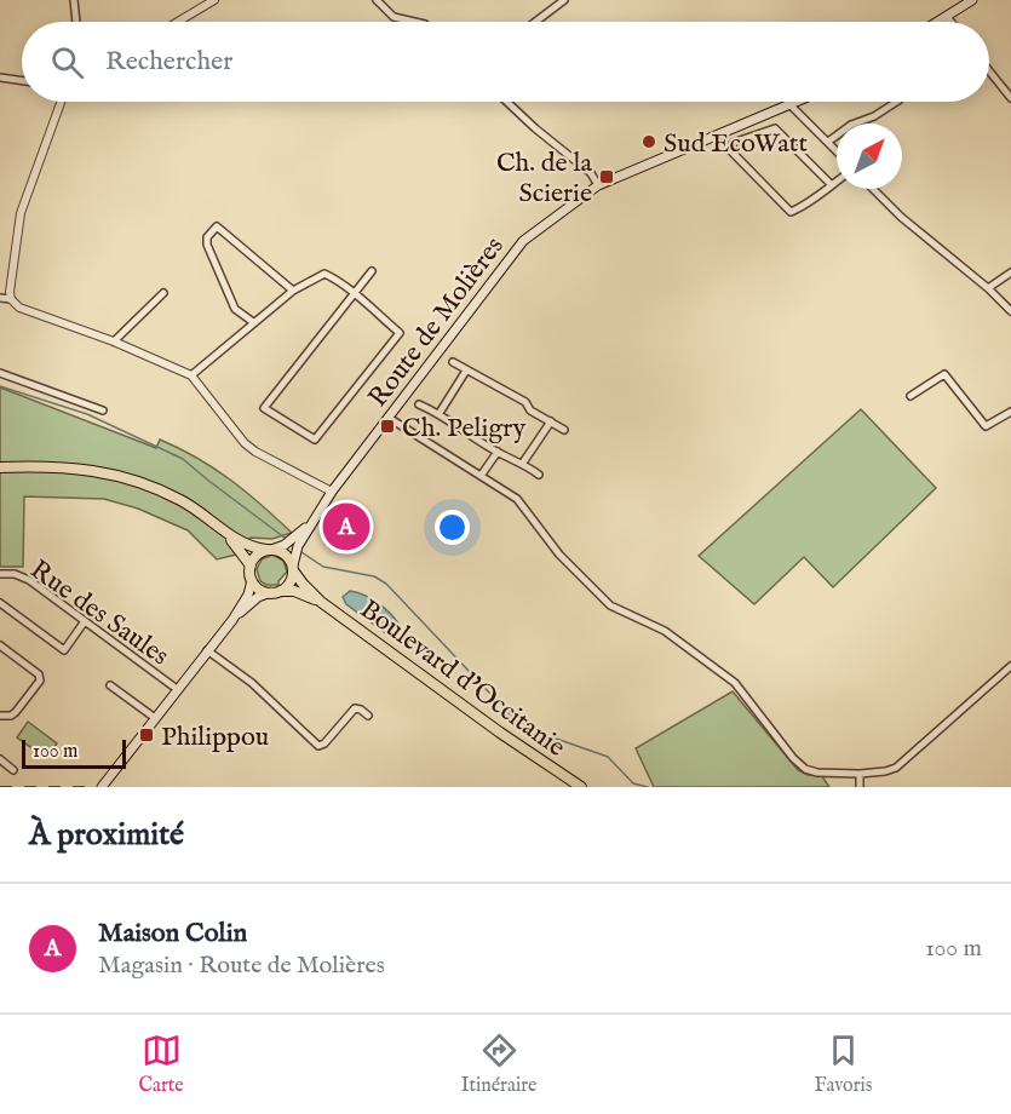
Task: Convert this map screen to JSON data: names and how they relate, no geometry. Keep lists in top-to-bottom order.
{
  "streets": {
    "main road": ["Route de Molières", "Boulevard d'Occitanie"],
    "street": ["Rue des Saules"]
  },
  "crossings": [
    ["Route de Molières", "Boulevard d'Occitanie"]
  ],
  "places": {
    "other": ["Sud EcoWatt"],
    "transit": ["Ch. de la Scierie", "Ch. Peligry", "Philippou"]
  },
  "scale_bar": "100 m",
  "north": "top right",
  "page": {
    "search": "Rechercher",
    "pins": "A",
    "scale": "100 m",
    "heading": "À proximité",
    "list": [
      {
        "mark": "A",
        "name": "Maison Colin",
        "note": "Magasin · Route de Molières",
        "value": "100 m"
      }
    ],
    "nav": ["Carte", "Itinéraire", "Favoris"]
  }
}
